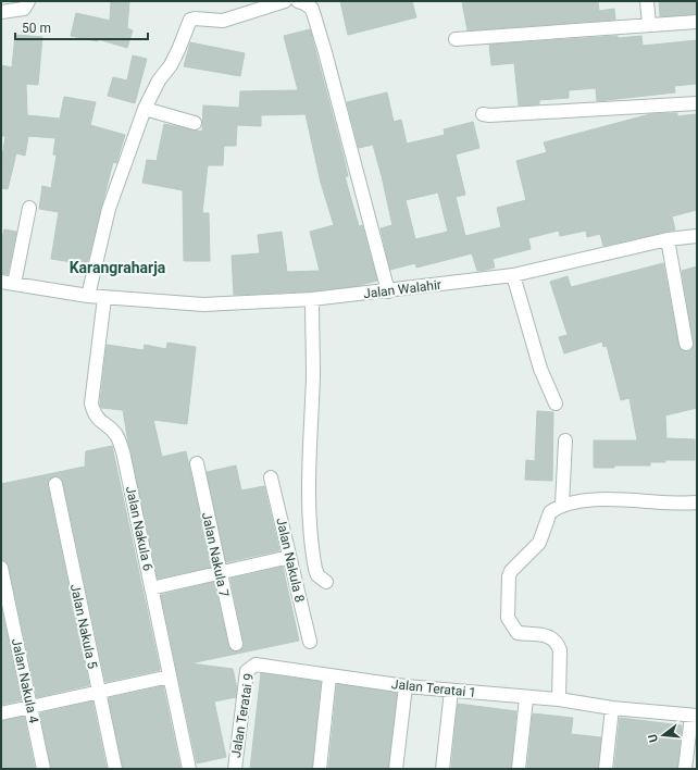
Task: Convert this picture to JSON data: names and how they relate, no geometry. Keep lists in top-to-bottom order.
{
  "streets": {
    "street": [
      "Jalan Walahir",
      "Jalan Nakula 6",
      "Jalan Nakula 7",
      "Jalan Nakula 8",
      "Jalan Nakula 5",
      "Jalan Nakula 4",
      "Jalan Teratai 1",
      "Jalan Teratai 9"
    ]
  },
  "crossings": [
    ["Jalan Walahir", "Jalan Nakula 6"],
    ["Jalan Teratai 1", "Jalan Teratai 9"]
  ],
  "districts": ["Karangraharja"],
  "scale_bar": "50 m",
  "north": "left"
}
